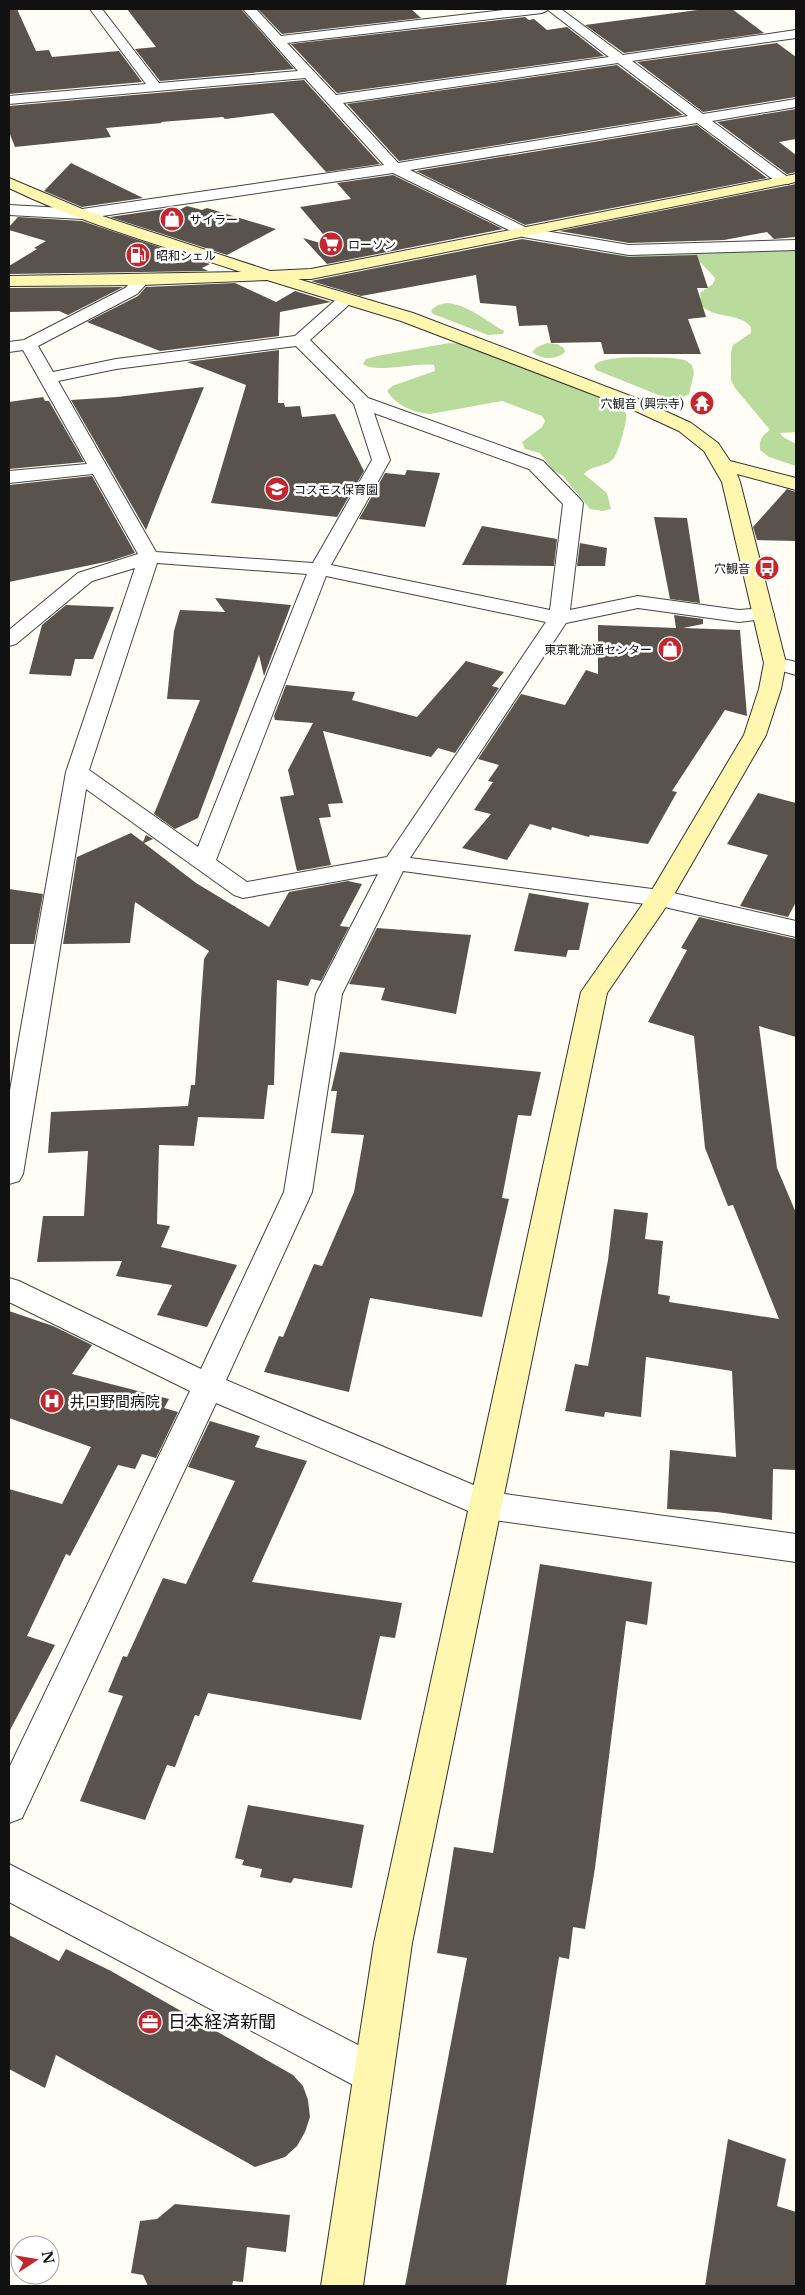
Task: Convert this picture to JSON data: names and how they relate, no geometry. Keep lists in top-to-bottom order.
{
  "places": {
    "shop": ["サイラー", "東京靴流通センター"],
    "supermarket": ["ローソン"],
    "fuel station": ["昭和シェル"],
    "temple": ["穴観音 (興宗寺)"],
    "school or university": ["コスモス保育園"],
    "bus stop": ["穴観音"],
    "hospital": ["井口野間病院"],
    "office": ["日本経済新聞"]
  },
  "north": "right"
}
